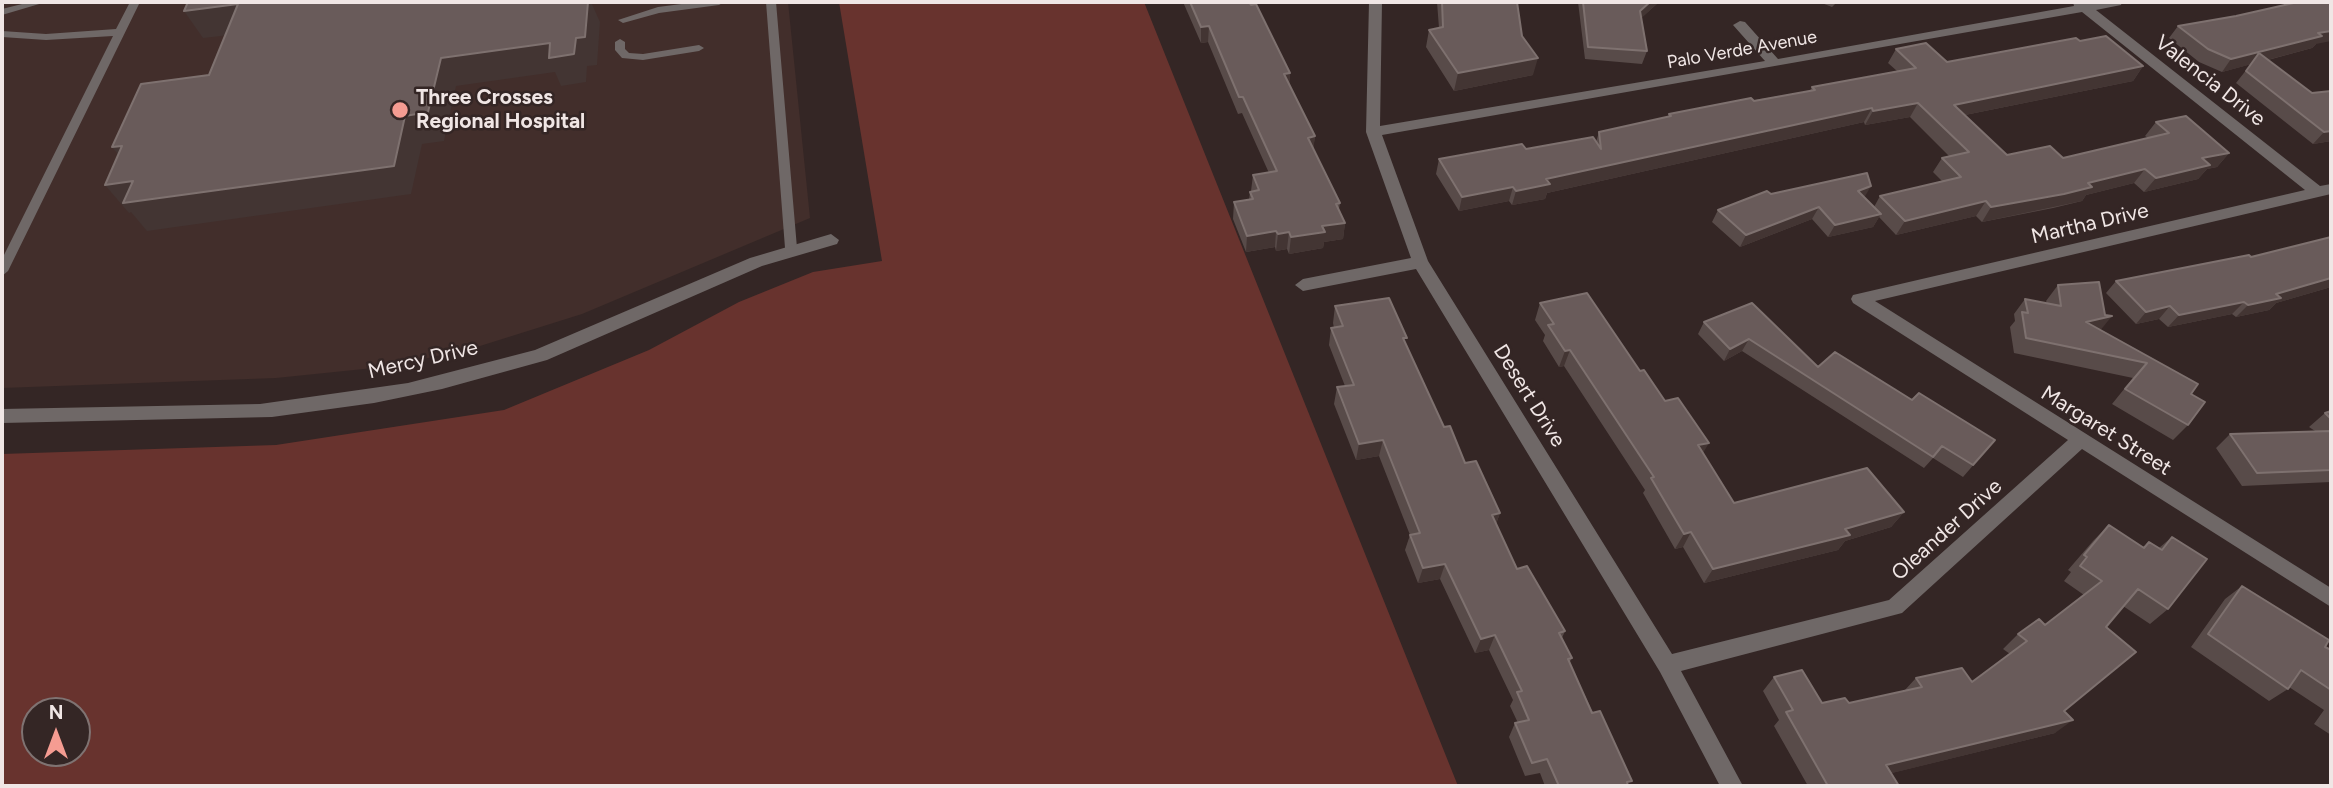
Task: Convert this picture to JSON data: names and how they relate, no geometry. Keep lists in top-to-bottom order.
{
  "streets": {
    "street": [
      "Palo Verde Avenue",
      "Valencia Drive",
      "Martha Drive",
      "Mercy Drive",
      "Desert Drive",
      "Margaret Street",
      "Oleander Drive"
    ]
  },
  "crossings": [
    ["Palo Verde Avenue", "Valencia Drive"],
    ["Palo Verde Avenue", "Desert Drive"],
    ["Valencia Drive", "Martha Drive"],
    ["Martha Drive", "Margaret Street"],
    ["Desert Drive", "Oleander Drive"],
    ["Margaret Street", "Oleander Drive"]
  ],
  "places": ["Three Crosses Regional Hospital"],
  "north": "top"
}
